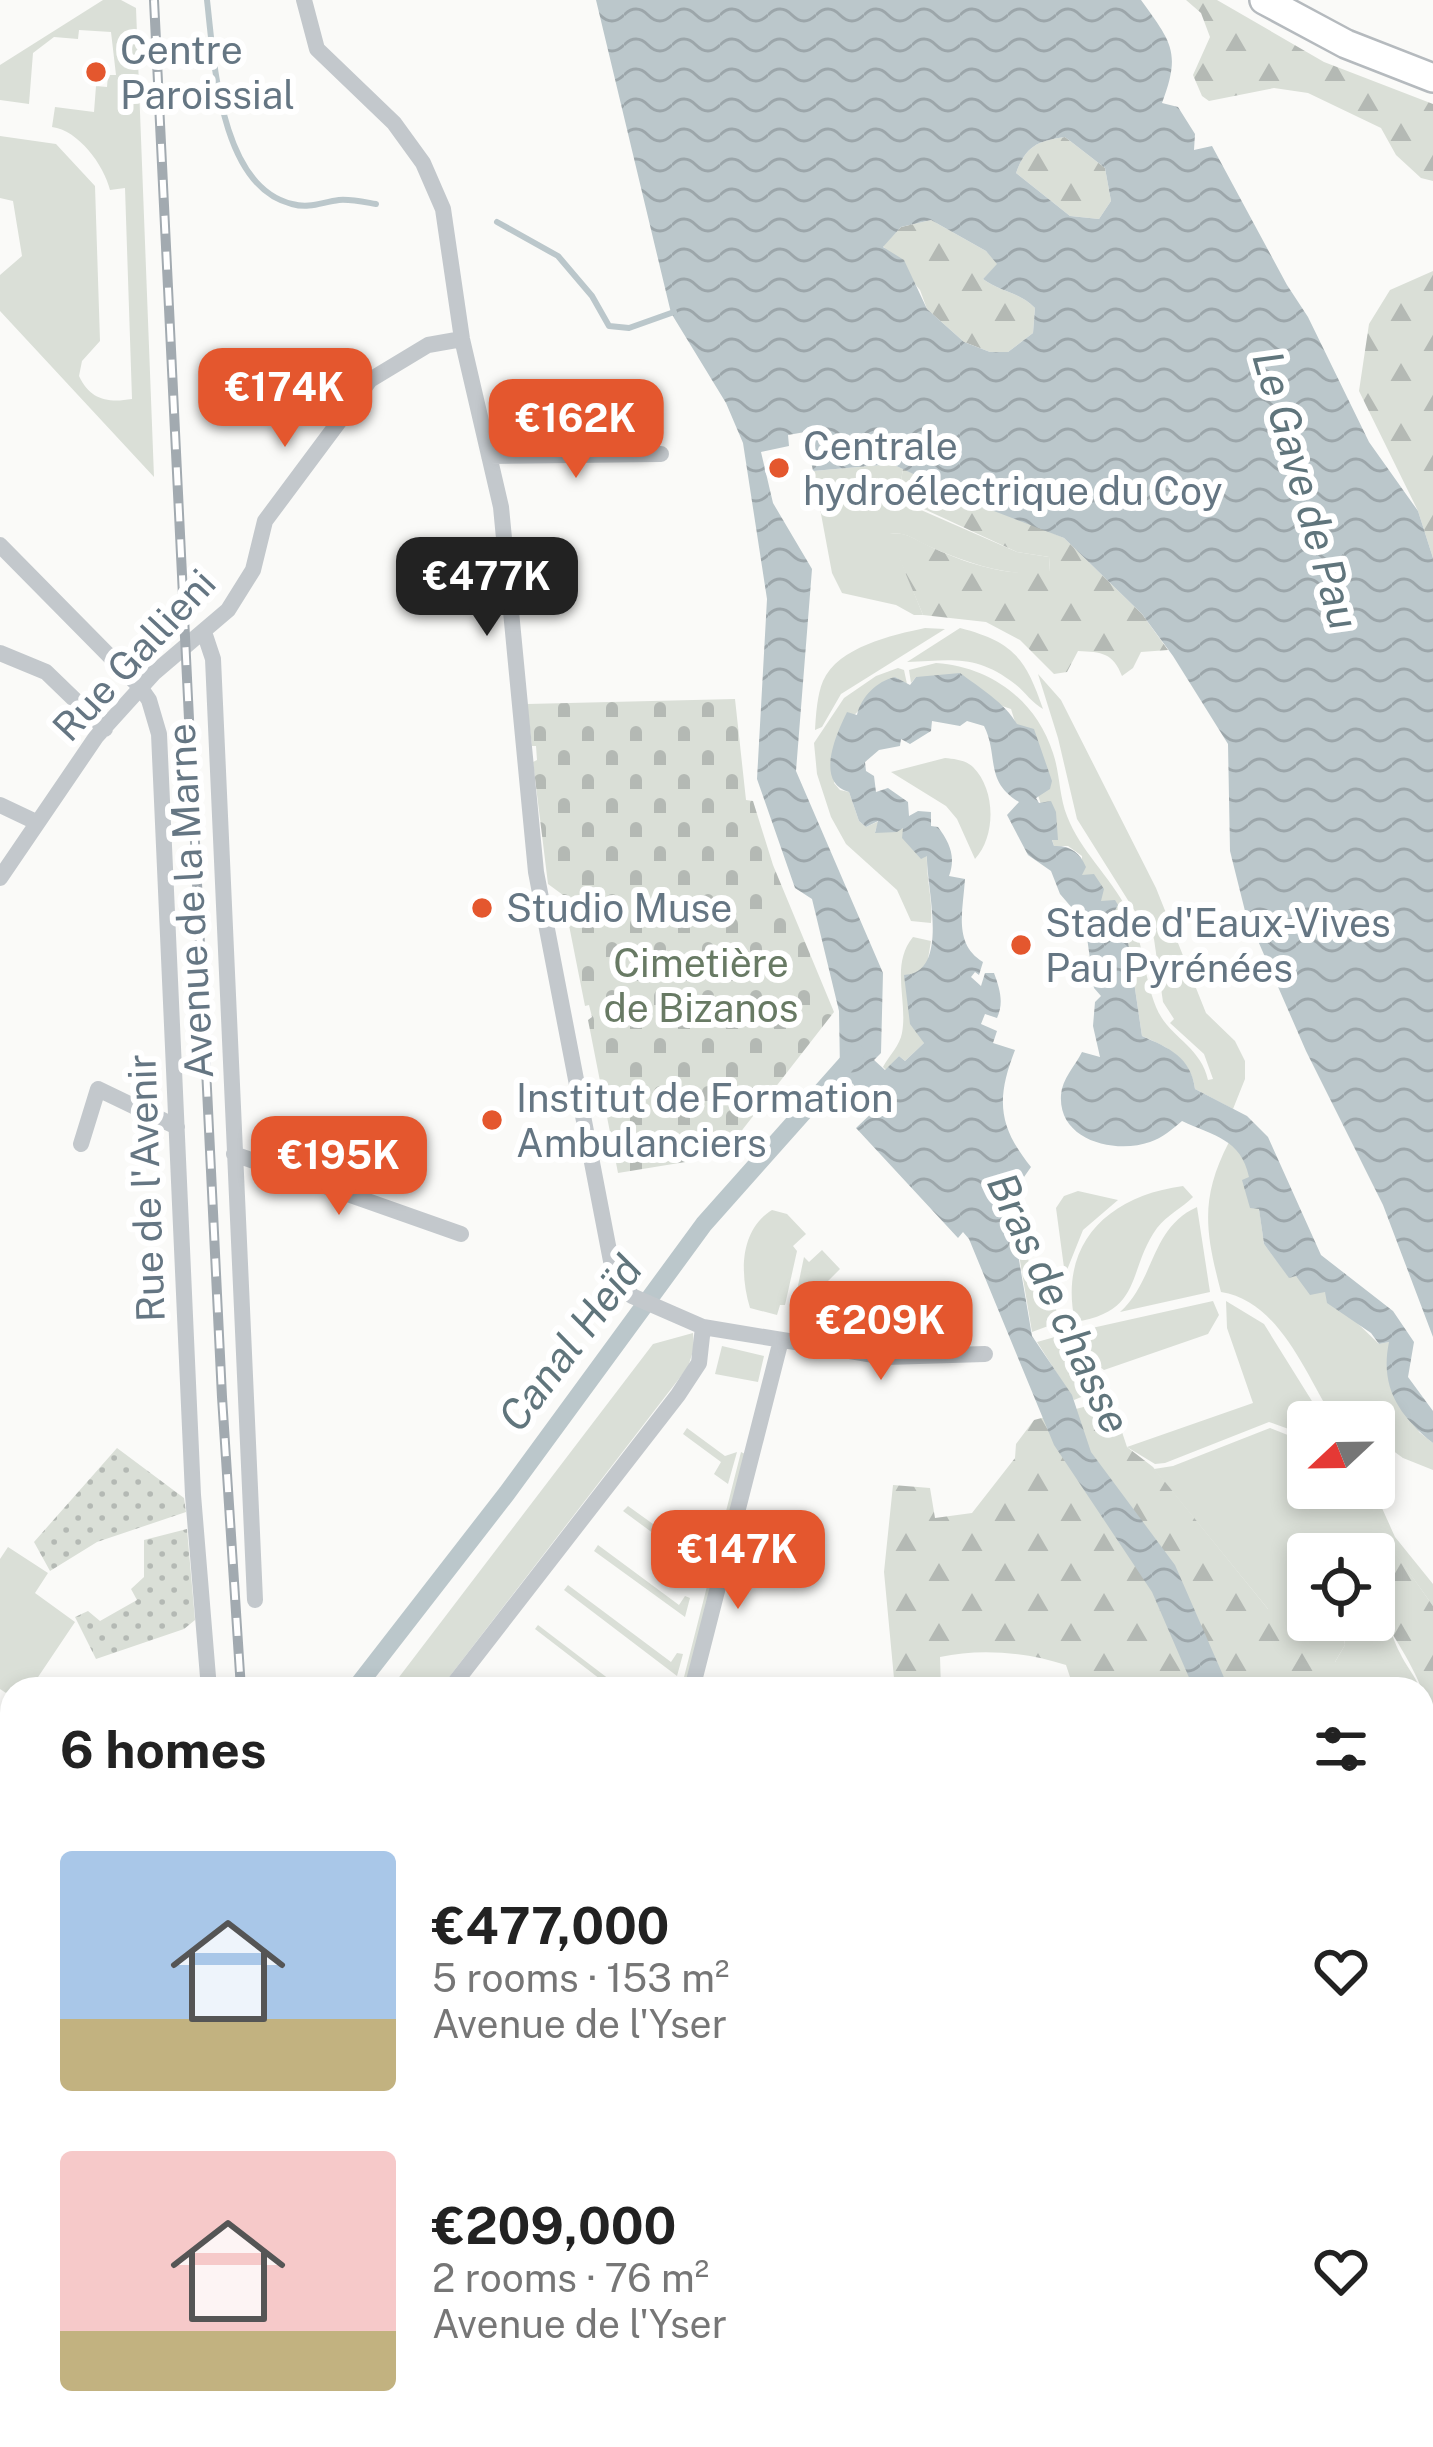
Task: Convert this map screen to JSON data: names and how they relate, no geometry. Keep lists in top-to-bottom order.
{
  "streets": {
    "street": ["Rue Gallieni", "Avenue de la Marne", "Rue de l'Avenir"]
  },
  "crossings": [
    ["Rue Gallieni", "Avenue de la Marne"],
    ["Rue Gallieni", "Rue de l'Avenir"]
  ],
  "water": ["Le Gave de Pau", "Bras de chasse", "Canal Heïd"],
  "parks": ["Cimetière de Bizanos"],
  "places": [
    "Centre Paroissial",
    "Centrale hydroélectrique du Coy",
    "Studio Muse",
    "Stade d'Eaux-Vives Pau Pyrénées",
    "Institut de Formation Ambulanciers"
  ],
  "north": "left",
  "page": {
    "price": [
      "€174K",
      "€162K",
      "€477K",
      "€195K",
      "€209K",
      "€147K"
    ],
    "heading": "6 homes",
    "list": [
      {
        "name": "€477,000",
        "note": "5 rooms · 153 m² · Avenue de l'Yser"
      },
      {
        "name": "€209,000",
        "note": "2 rooms · 76 m² · Avenue de l'Yser"
      }
    ]
  }
}
